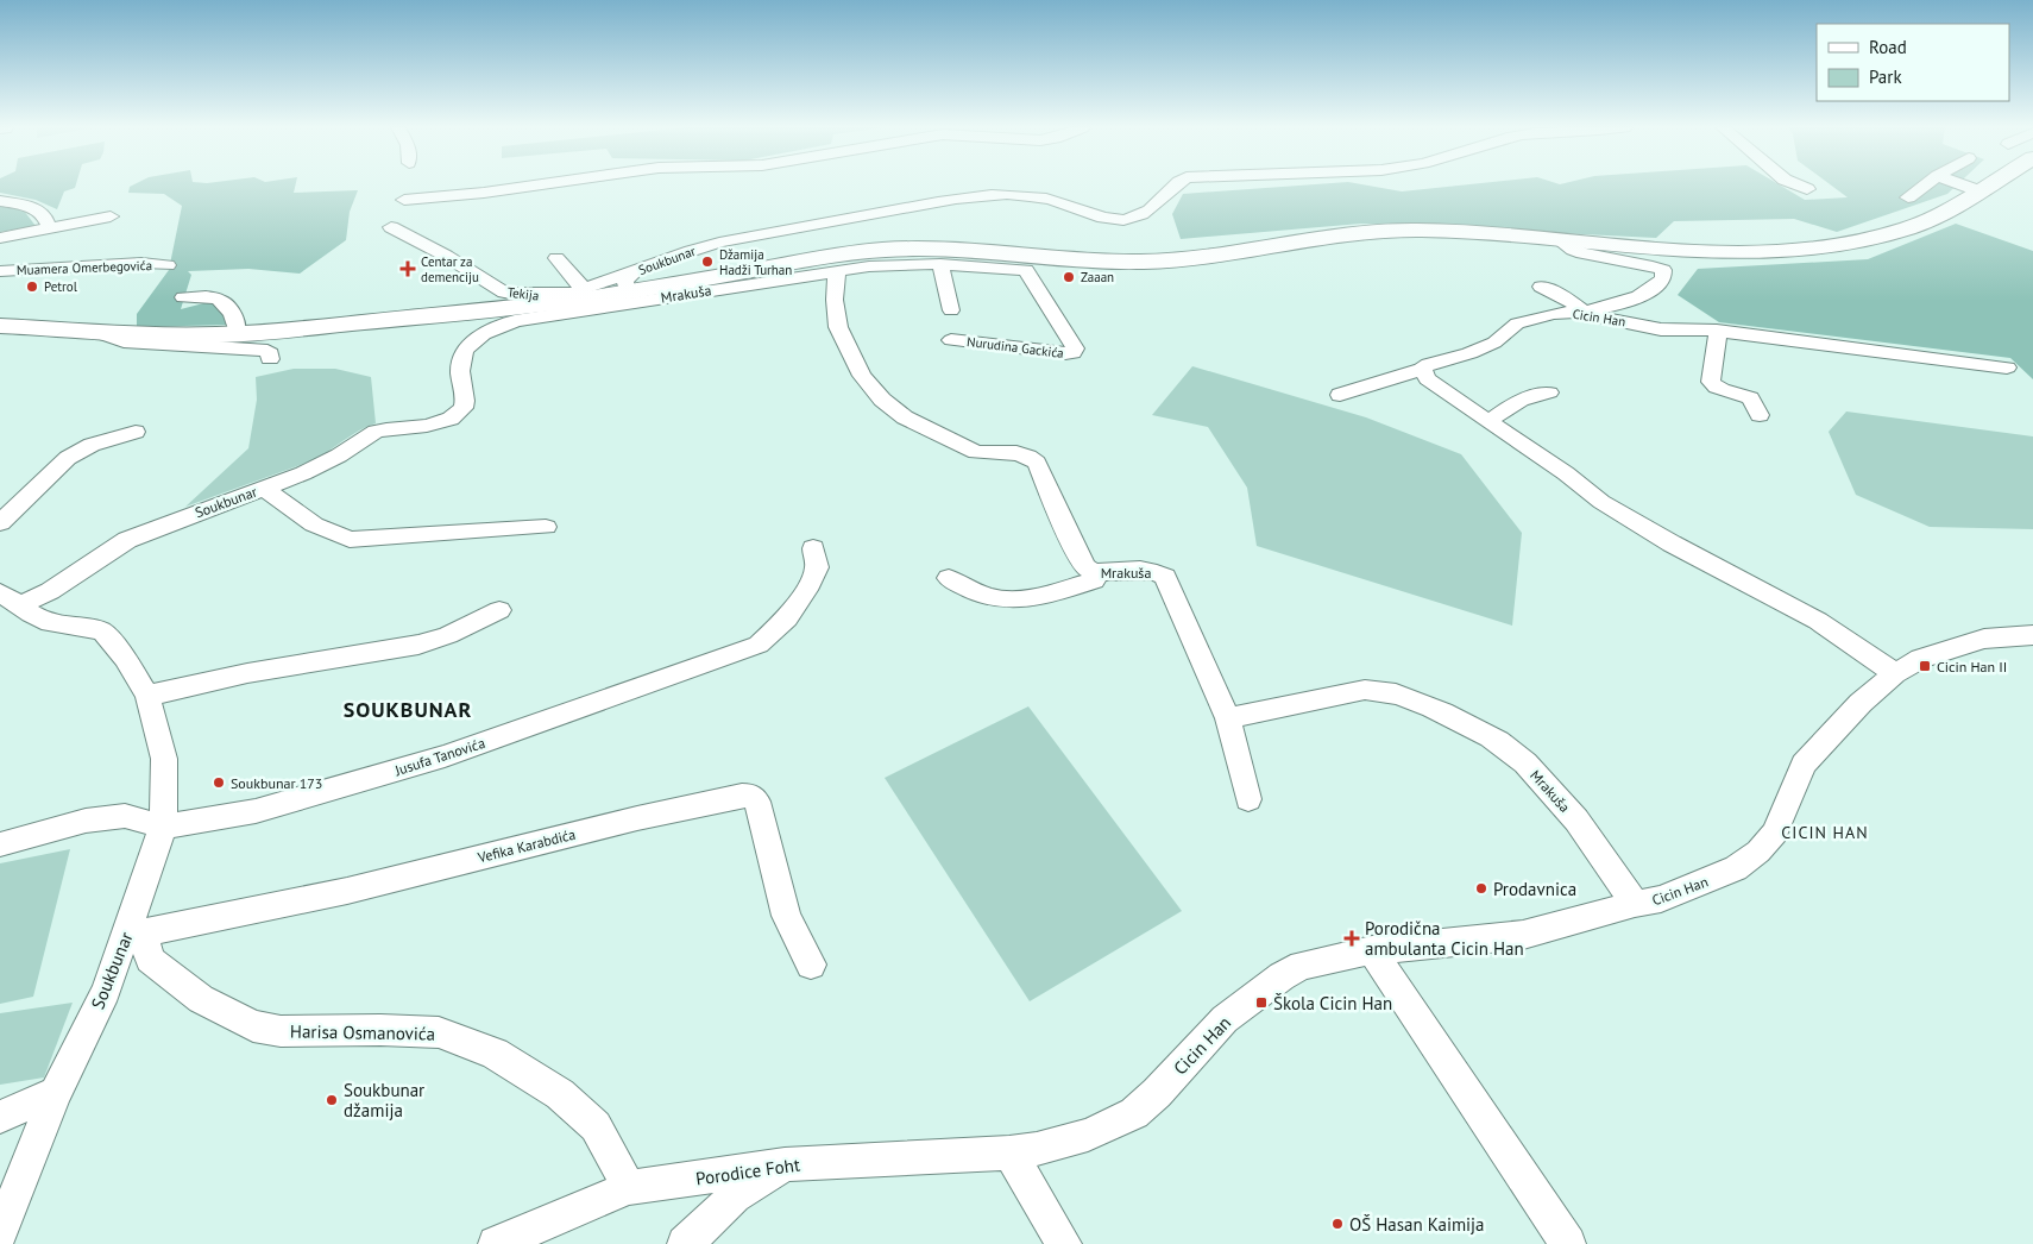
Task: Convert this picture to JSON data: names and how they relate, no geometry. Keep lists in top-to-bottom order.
{
  "streets": {
    "street": [
      "Soukbunar",
      "Muamera Omerbegovića",
      "Tekija",
      "Mrakuša",
      "Cicin Han",
      "Nurudina Gackića",
      "Jusufa Tanovića",
      "Vefika Karabdića",
      "Harisa Osmanovića",
      "Porodice Foht"
    ]
  },
  "crossings": [
    ["Soukbunar", "Tekija"],
    ["Soukbunar", "Mrakuša"],
    ["Soukbunar", "Jusufa Tanovića"],
    ["Soukbunar", "Vefika Karabdića"],
    ["Soukbunar", "Harisa Osmanovića"],
    ["Mrakuša", "Cicin Han"],
    ["Mrakuša", "Nurudina Gackića"],
    ["Cicin Han", "Porodice Foht"],
    ["Vefika Karabdića", "Harisa Osmanovića"],
    ["Harisa Osmanovića", "Porodice Foht"]
  ],
  "districts": ["SOUKBUNAR", "CICIN HAN"],
  "places": {
    "other": [
      "Džamija Hadži Turhan",
      "Zaaan",
      "Petrol",
      "Soukbunar 173",
      "Prodavnica",
      "Soukbunar džamija",
      "OŠ Hasan Kaimija"
    ],
    "health": ["Centar za demenciju", "Porodična ambulanta Cicin Han"],
    "transit": ["Cicin Han II", "Škola Cicin Han"]
  },
  "legend": ["Road", "Park"]
}
